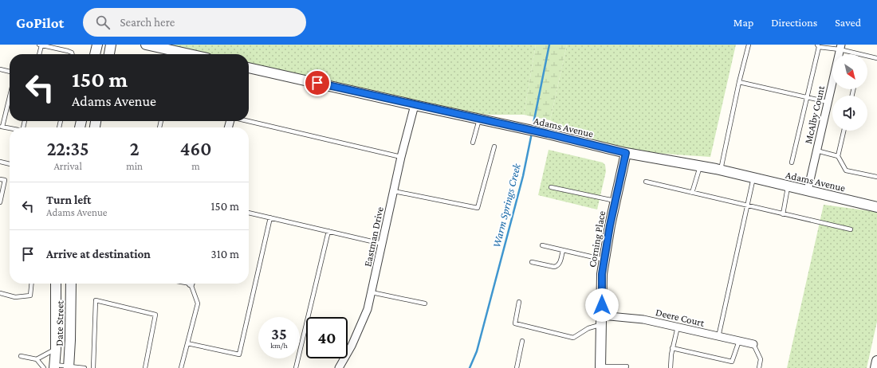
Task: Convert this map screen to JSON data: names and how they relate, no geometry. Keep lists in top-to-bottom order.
{
  "streets": {
    "street": [
      "McAlby Count",
      "Adams Avenue",
      "Eastman Drive",
      "Corning Place",
      "Deere Court",
      "Date Street"
    ]
  },
  "crossings": [
    ["McAlby Count", "Adams Avenue"],
    ["Adams Avenue", "Eastman Drive"],
    ["Adams Avenue", "Corning Place"],
    ["Corning Place", "Deere Court"]
  ],
  "water": ["Warm Springs Creek"],
  "north": "bottom right",
  "page": {
    "header": "GoPilot",
    "search": "Search here",
    "nav": ["Map", "Directions", "Saved"],
    "turn": ["150 m", "Adams Avenue"],
    "eta": [
      "22:35",
      "Arrival",
      "2",
      "min",
      "460",
      "m"
    ],
    "list": [
      {
        "name": "Turn left",
        "note": "Adams Avenue",
        "value": "150 m"
      },
      {
        "name": "Arrive at destination",
        "value": "310 m"
      }
    ],
    "speed": "35 km/h",
    "limit": "40"
  }
}
